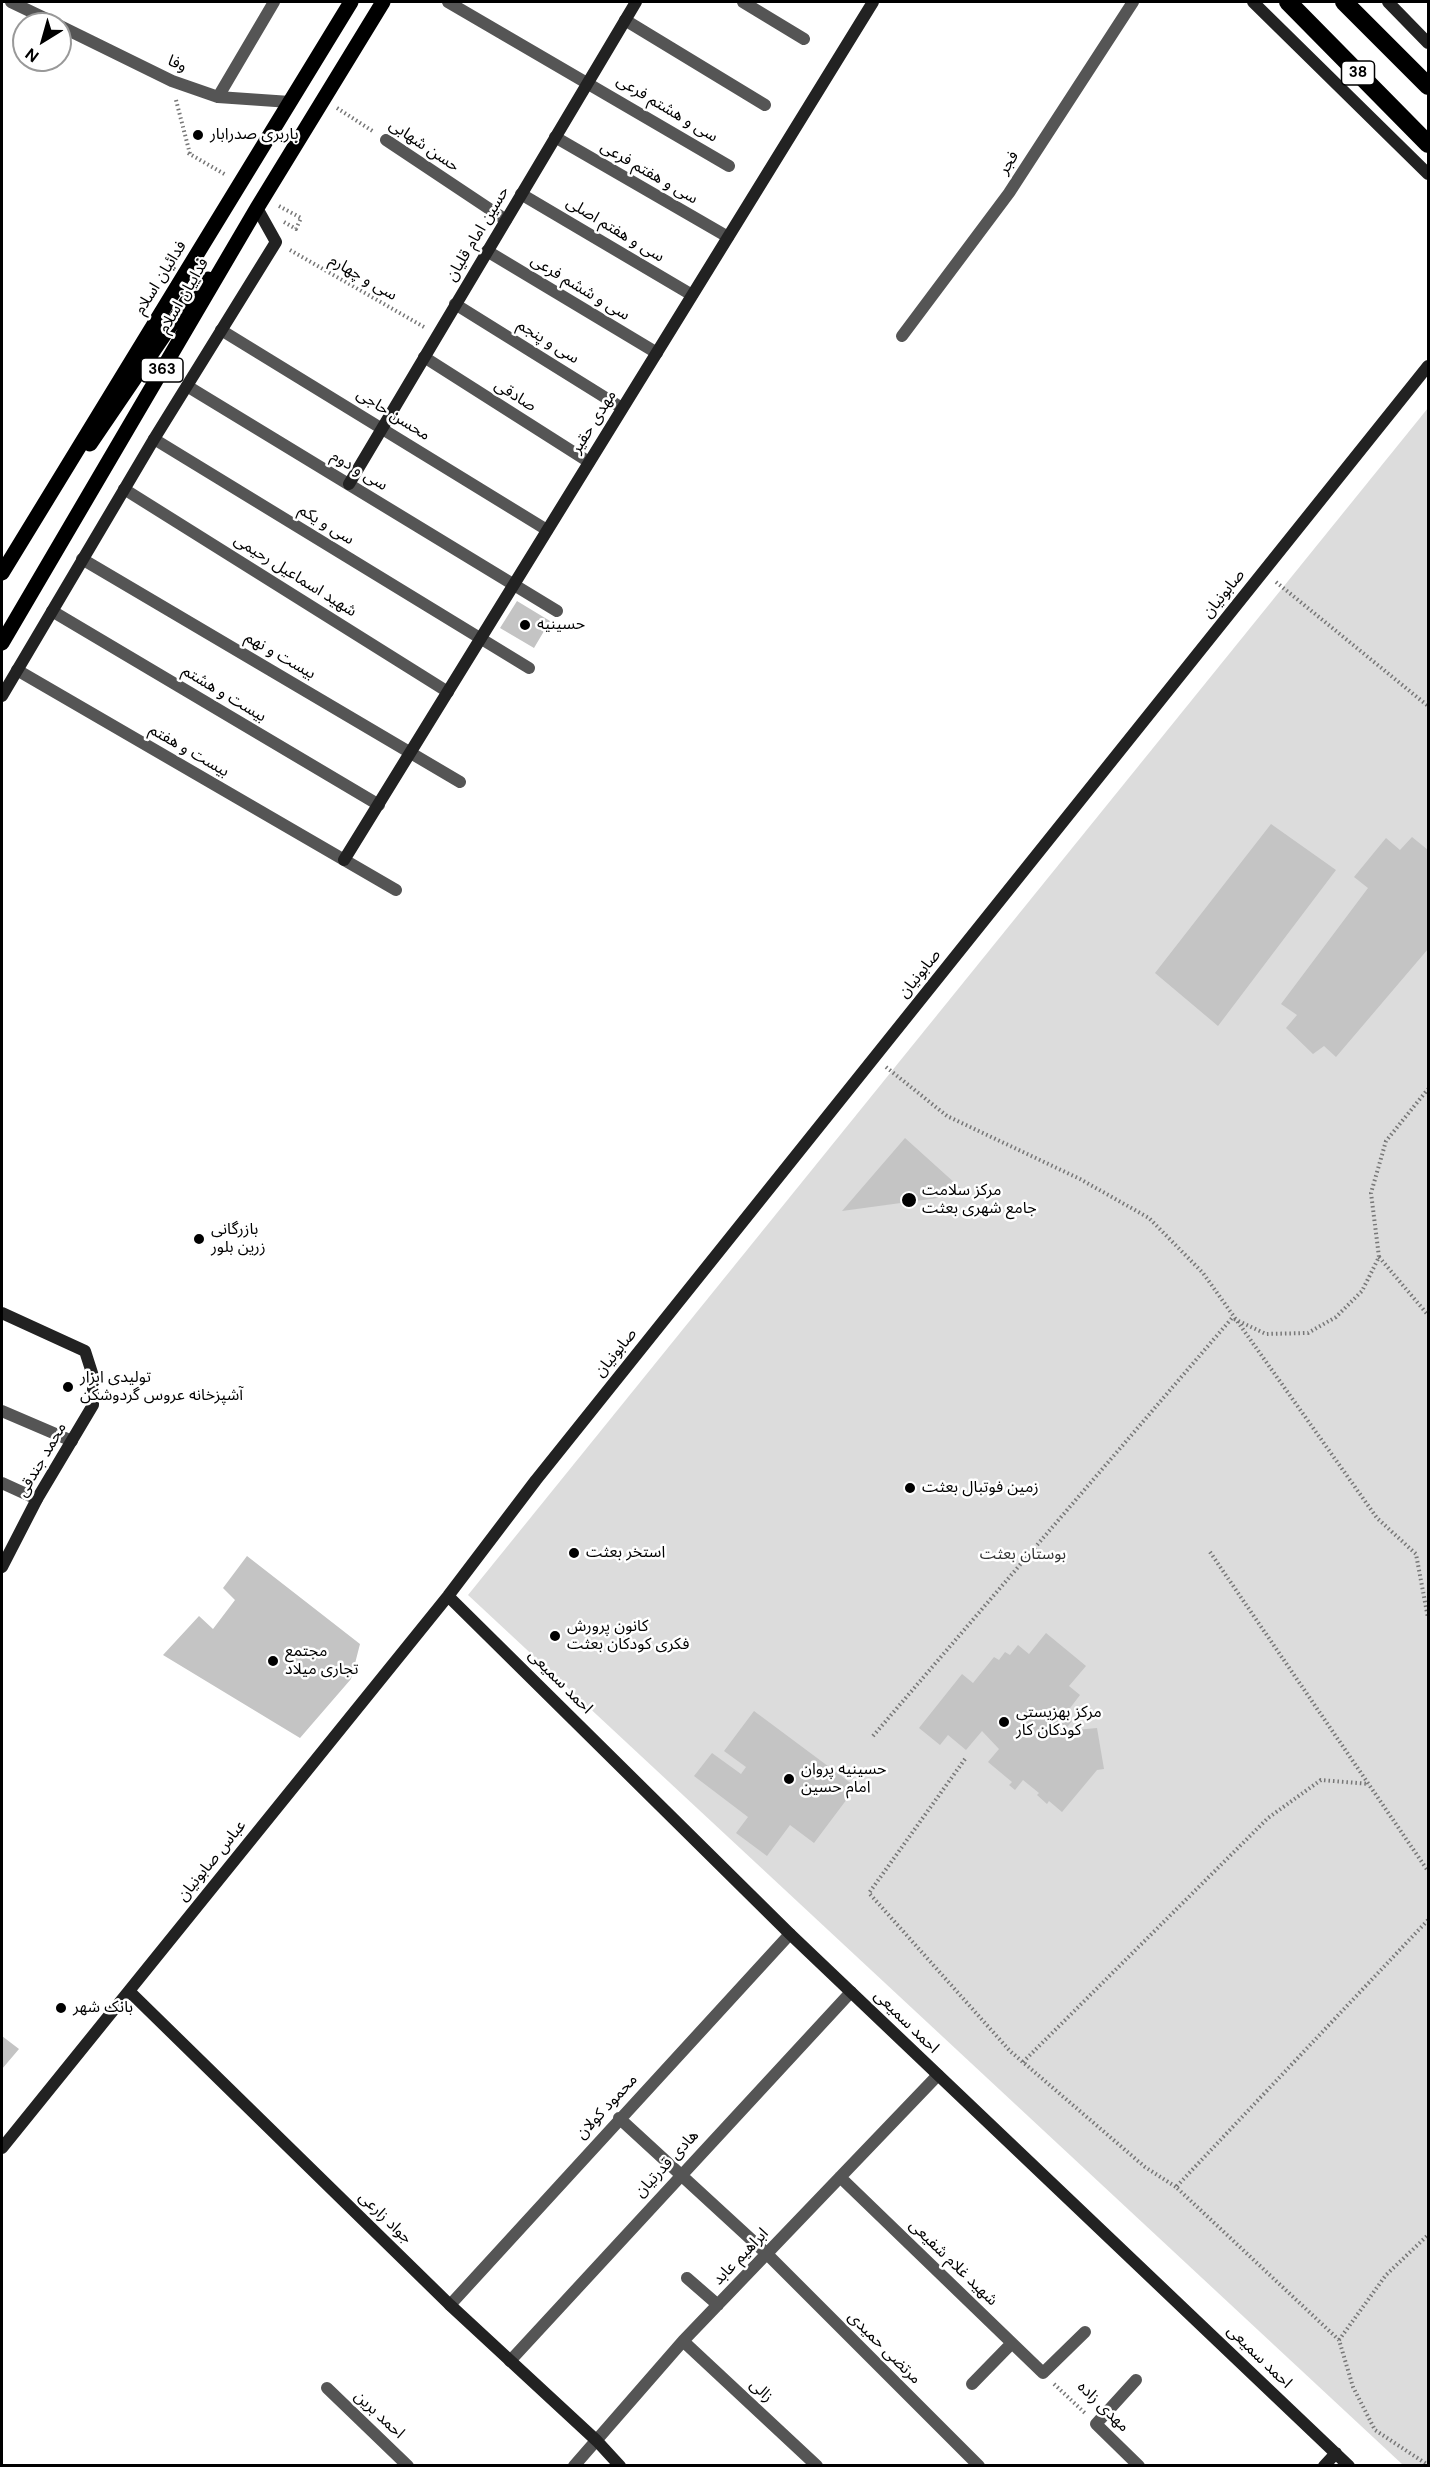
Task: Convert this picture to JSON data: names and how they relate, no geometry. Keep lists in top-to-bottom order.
{
  "streets": {
    "highway": ["38"],
    "main road": ["فدائیان اسلام", "فداییان اسلام", "363"],
    "street": [
      "وفا",
      "سی و هشتم فرعی",
      "حسن شهابی",
      "فجر",
      "سی و هفتم فرعی",
      "سی و هفتم اصلی",
      "حسین امام قلیان",
      "سی و ششم فرعی",
      "سی و پنجم",
      "صادقی",
      "محسن حاجی",
      "مهدی حقیر",
      "سی و دوم",
      "سی و یکم",
      "شهید اسماعیل رحیمی",
      "صابونیان",
      "بیست و نهم",
      "بیست و هشتم",
      "بیست و هفتم",
      "محمد جندقی",
      "احمد سمیعی",
      "عباس صابونیان",
      "محمود کولان",
      "هادی قدرتیان",
      "جواد زارعی",
      "ابراهیم عابد",
      "شهید غلام شفیعی",
      "مرتضی حمیدی",
      "زالی",
      "مهدی زاده",
      "احمد برین"
    ],
    "path": ["سی و چهارم"]
  },
  "crossings": [
    ["وفا", "فدائیان اسلام"],
    ["سی و هشتم فرعی", "حسین امام قلیان"],
    ["حسن شهابی", "حسین امام قلیان"],
    ["حسن شهابی", "فداییان اسلام"],
    ["سی و هفتم فرعی", "حسین امام قلیان"],
    ["سی و هفتم فرعی", "مهدی حقیر"],
    ["سی و هفتم اصلی", "حسین امام قلیان"],
    ["سی و هفتم اصلی", "مهدی حقیر"],
    ["حسین امام قلیان", "سی و چهارم"],
    ["حسین امام قلیان", "سی و ششم فرعی"],
    ["حسین امام قلیان", "سی و پنجم"],
    ["حسین امام قلیان", "صادقی"],
    ["حسین امام قلیان", "محسن حاجی"],
    ["حسین امام قلیان", "سی و دوم"],
    ["سی و ششم فرعی", "مهدی حقیر"],
    ["سی و پنجم", "مهدی حقیر"],
    ["صادقی", "مهدی حقیر"],
    ["محسن حاجی", "مهدی حقیر"],
    ["مهدی حقیر", "سی و دوم"],
    ["مهدی حقیر", "سی و یکم"],
    ["مهدی حقیر", "شهید اسماعیل رحیمی"],
    ["مهدی حقیر", "بیست و نهم"],
    ["مهدی حقیر", "بیست و هشتم"],
    ["مهدی حقیر", "بیست و هفتم"],
    ["صابونیان", "احمد سمیعی"],
    ["صابونیان", "عباس صابونیان"],
    ["احمد سمیعی", "عباس صابونیان"],
    ["احمد سمیعی", "محمود کولان"],
    ["احمد سمیعی", "هادی قدرتیان"],
    ["احمد سمیعی", "ابراهیم عابد"],
    ["عباس صابونیان", "جواد زارعی"],
    ["محمود کولان", "جواد زارعی"],
    ["محمود کولان", "مرتضی حمیدی"],
    ["هادی قدرتیان", "جواد زارعی"],
    ["هادی قدرتیان", "مرتضی حمیدی"],
    ["جواد زارعی", "ابراهیم عابد"],
    ["ابراهیم عابد", "شهید غلام شفیعی"],
    ["ابراهیم عابد", "مرتضی حمیدی"],
    ["ابراهیم عابد", "زالی"],
    ["شهید غلام شفیعی", "مهدی زاده"]
  ],
  "parks": ["بوستان بعثت"],
  "places": [
    "باربری صدرابار",
    "حسینیه",
    "مرکز سلامت جامع شهری بعثت",
    "بازرگانی زرین بلور",
    "تولیدی ابزار آشپزخانه عروس گردوشکن",
    "زمین فوتبال بعثت",
    "استخر بعثت",
    "کانون پرورش فکری کودکان بعثت",
    "مجتمع تجاری میلاد",
    "مرکز بهزیستی کودکان کار",
    "حسینیه پروان امام حسین",
    "بانک شهر"
  ],
  "north": "bottom left"
}
